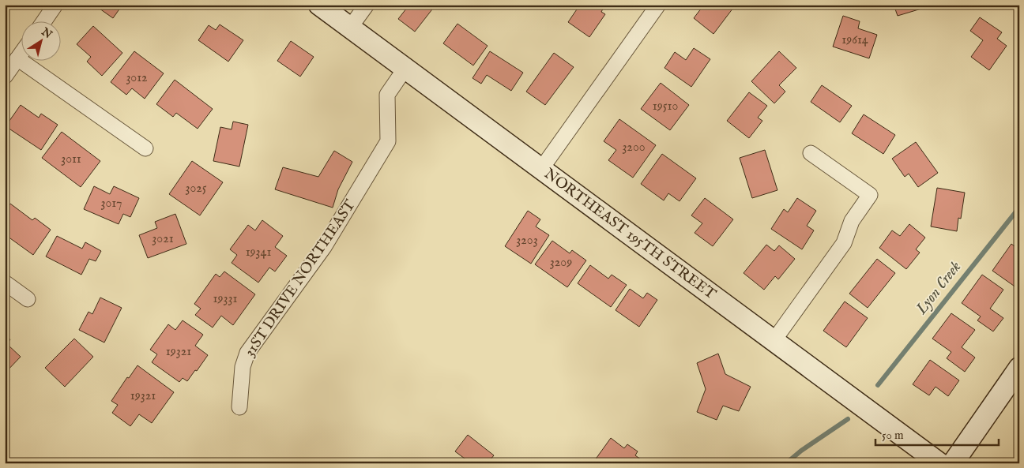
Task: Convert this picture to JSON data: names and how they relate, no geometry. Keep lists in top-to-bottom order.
{
  "streets": {
    "street": ["NORTHEAST 195TH STREET", "31ST DRIVE NORTHEAST"]
  },
  "crossings": [
    ["NORTHEAST 195TH STREET", "31ST DRIVE NORTHEAST"]
  ],
  "water": ["Lyon Creek"],
  "house_numbers": [
    "19614",
    "3012",
    "19510",
    "3200",
    "3011",
    "3025",
    "3017",
    "3021",
    "3203",
    "19341",
    "3209",
    "19331",
    "19321",
    "19321"
  ],
  "scale_bar": "50 m",
  "north": "top right"
}
